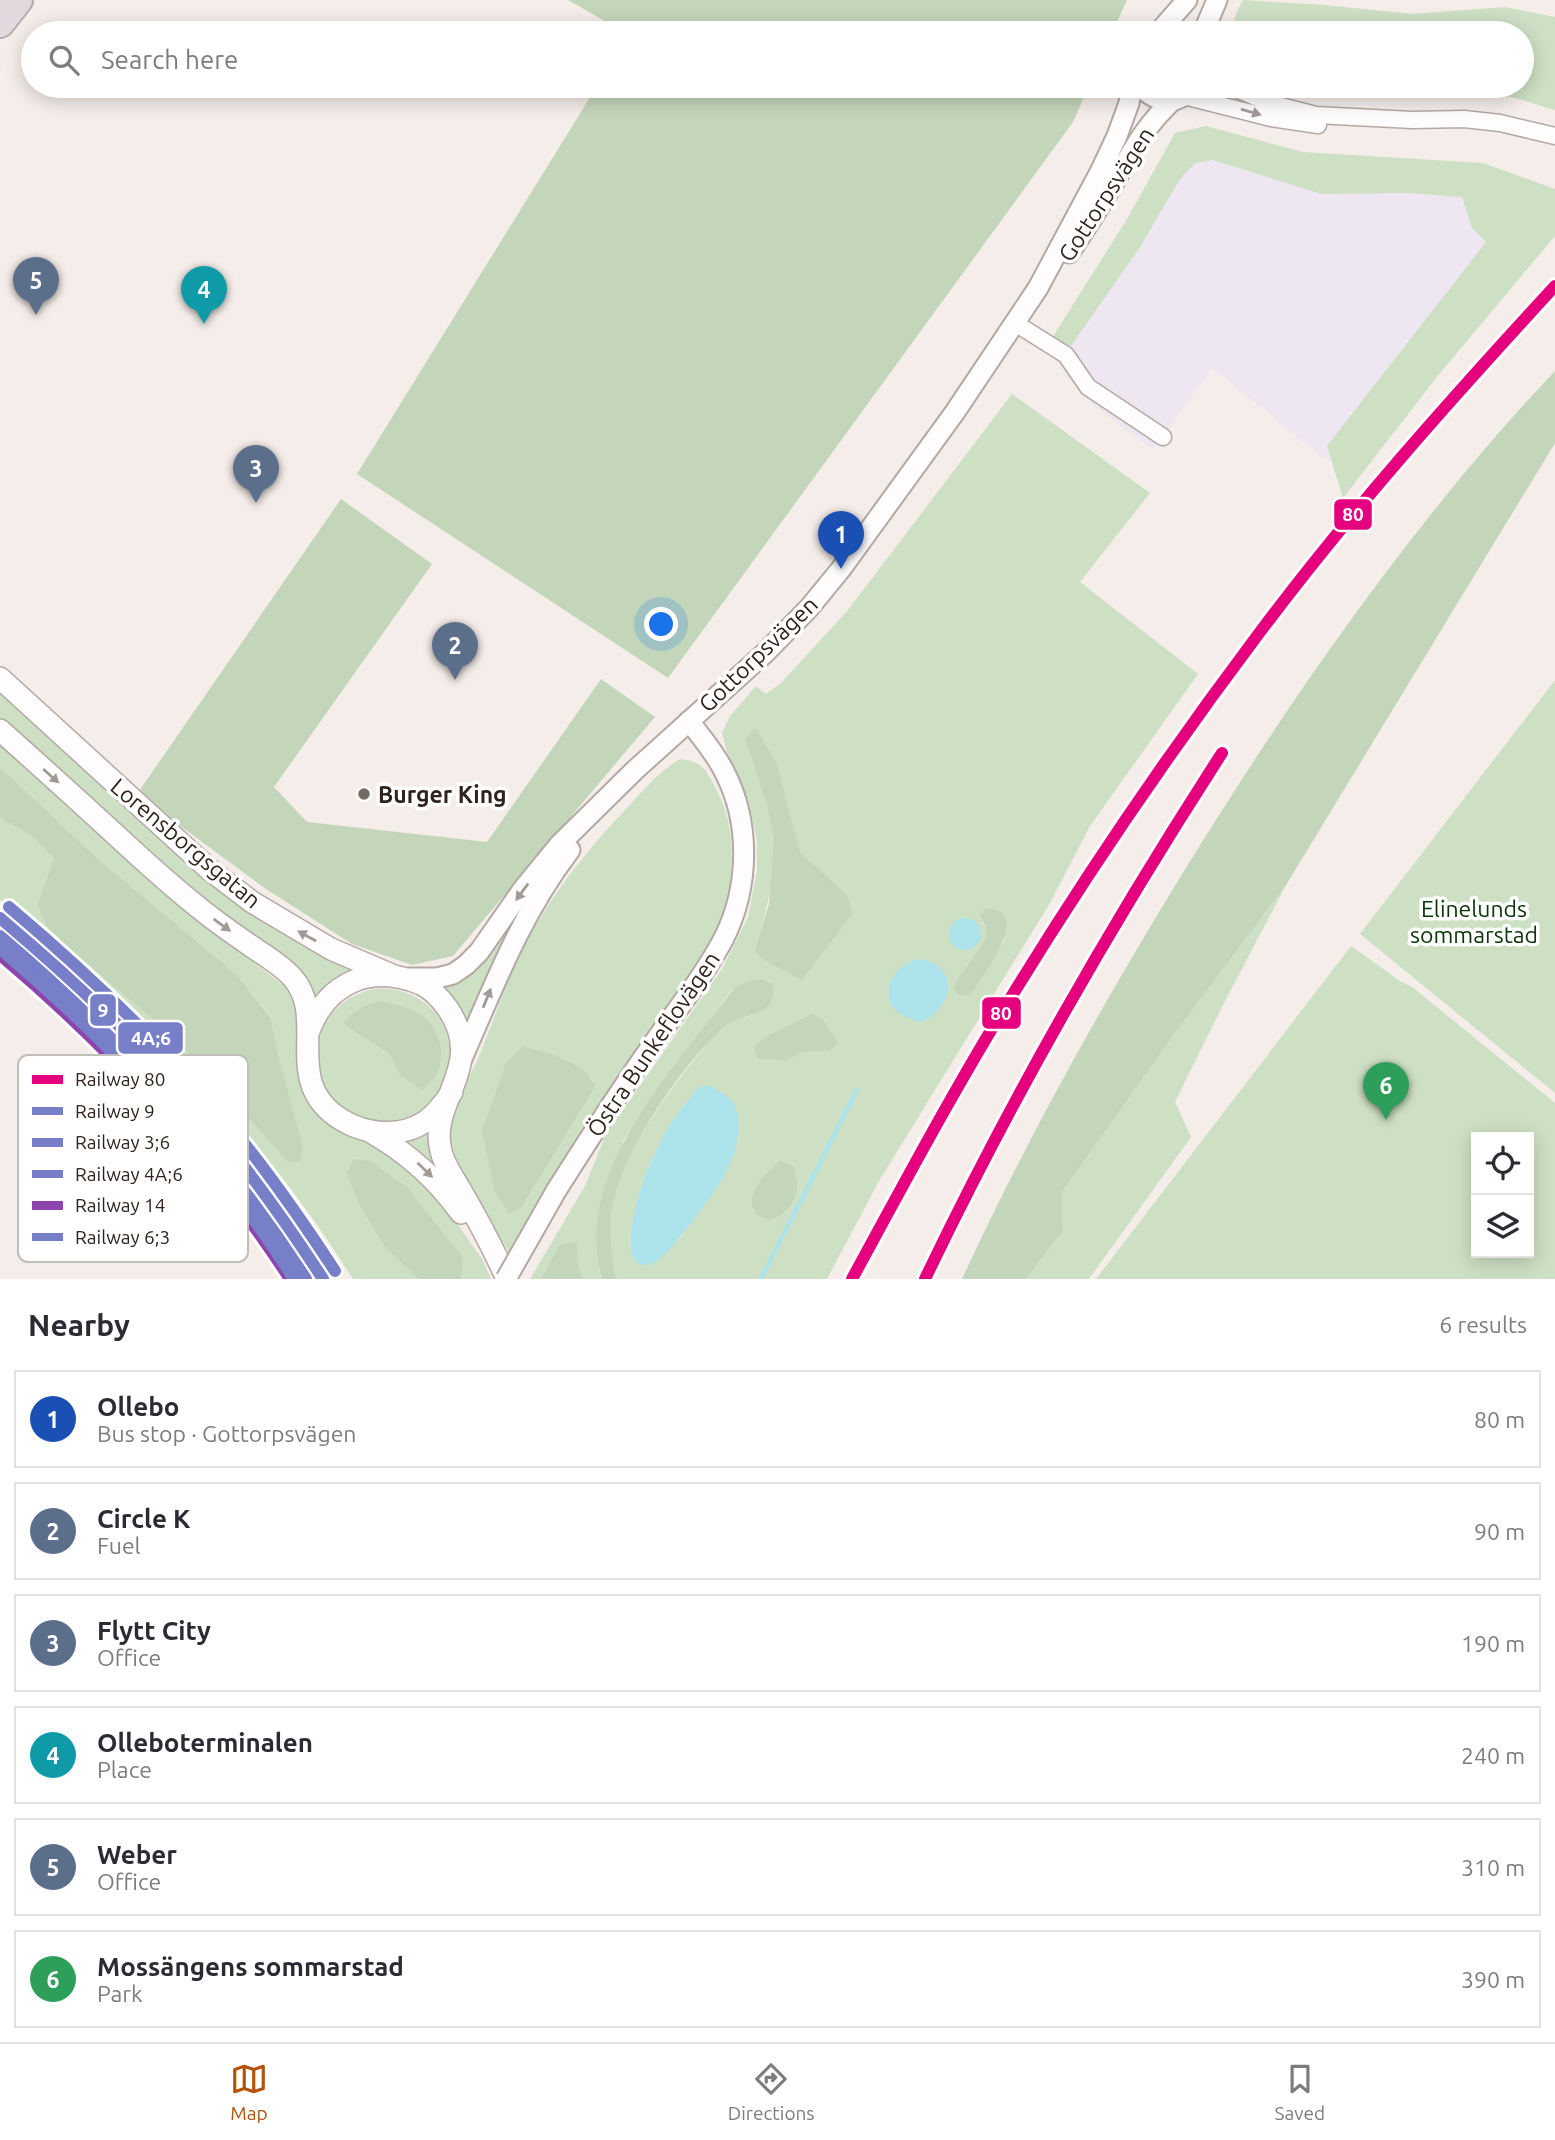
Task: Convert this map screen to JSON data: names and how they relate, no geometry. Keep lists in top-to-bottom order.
{
  "streets": {
    "main road": ["Lorensborgsgatan"],
    "street": ["Gottorpsvägen", "Östra Bunkeflovägen"]
  },
  "crossings": [
    ["Gottorpsvägen", "Lorensborgsgatan"],
    ["Gottorpsvägen", "Östra Bunkeflovägen"],
    ["Lorensborgsgatan", "Östra Bunkeflovägen"]
  ],
  "parks": ["Elinelunds sommarstad"],
  "places": ["Burger King"],
  "lines": [
    "rail line 80",
    "rail line 4A;6",
    "rail line 9",
    "rail line 3;6",
    "rail line 6;3",
    "rail line 14"
  ],
  "legend": [
    "Railway 80",
    "Railway 9",
    "Railway 3;6",
    "Railway 4A;6",
    "Railway 14",
    "Railway 6;3"
  ],
  "page": {
    "search": "Search here",
    "pins": [
      "5",
      "4",
      "3",
      "1",
      "2",
      "6"
    ],
    "heading": ["Nearby", "6 results"],
    "list": [
      {
        "mark": "1",
        "name": "Ollebo",
        "note": "Bus stop · Gottorpsvägen",
        "value": "80 m"
      },
      {
        "mark": "2",
        "name": "Circle K",
        "note": "Fuel",
        "value": "90 m"
      },
      {
        "mark": "3",
        "name": "Flytt City",
        "note": "Office",
        "value": "190 m"
      },
      {
        "mark": "4",
        "name": "Olleboterminalen",
        "note": "Place",
        "value": "240 m"
      },
      {
        "mark": "5",
        "name": "Weber",
        "note": "Office",
        "value": "310 m"
      },
      {
        "mark": "6",
        "name": "Mossängens sommarstad",
        "note": "Park",
        "value": "390 m"
      }
    ],
    "nav": ["Map", "Directions", "Saved"]
  }
}
